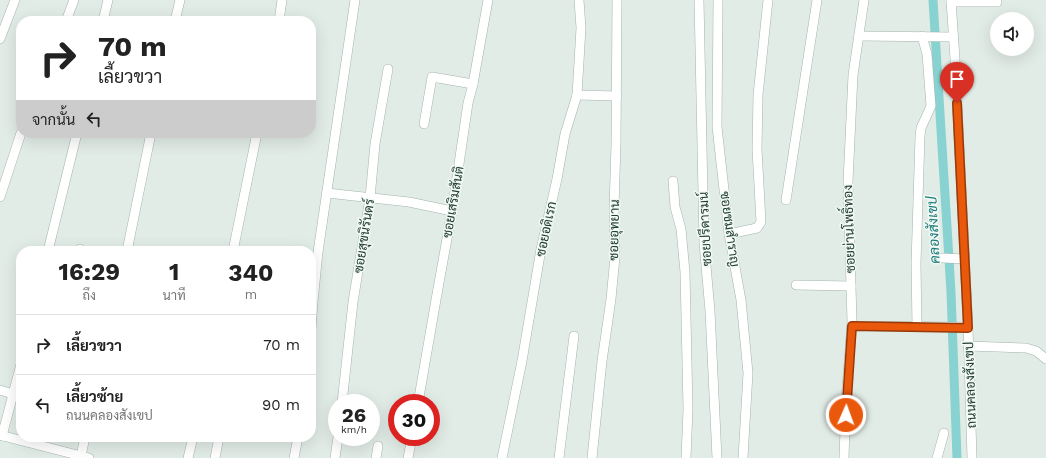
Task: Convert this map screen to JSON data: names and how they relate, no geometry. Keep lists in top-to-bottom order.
{
  "streets": {
    "street": [
      "ซอยเสริมสันติ",
      "ซอยอดิเรก",
      "ซอยปรีดารมน์",
      "ซอยชมสำราญ",
      "ซอยย่านโพธิ์ทอง",
      "ซอยอุทยาน",
      "ซอยสุขนิรันดร์",
      "ถนนคลองสังเขป"
    ]
  },
  "water": ["คลองสังเขป"],
  "page": {
    "turn": ["70 m", "เลี้ยวขวา"],
    "then": "จากนั้น",
    "eta": [
      "16:29",
      "ถึง",
      "1",
      "นาที",
      "340",
      "m"
    ],
    "list": [
      {
        "name": "เลี้ยวขวา",
        "value": "70 m"
      },
      {
        "name": "เลี้ยวซ้าย",
        "note": "ถนนคลองสังเขป",
        "value": "90 m"
      }
    ],
    "speed": "26 km/h",
    "limit": "30"
  }
}
